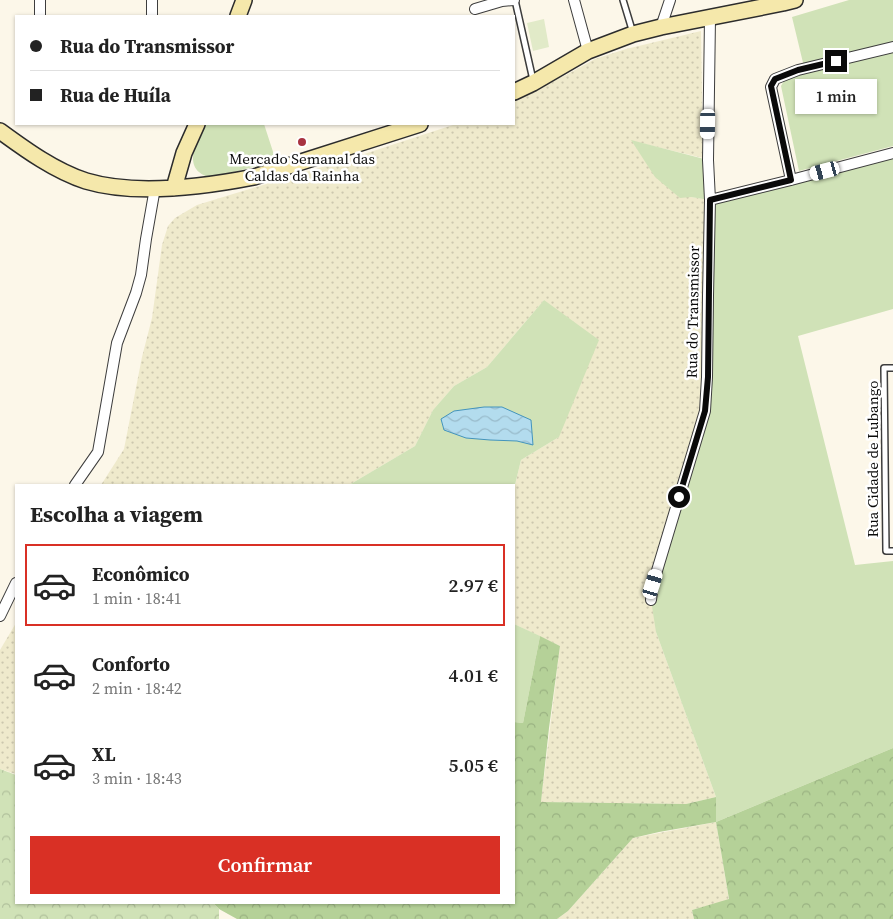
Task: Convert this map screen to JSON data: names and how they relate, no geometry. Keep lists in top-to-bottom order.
{
  "streets": {
    "street": ["Rua do Transmissor"],
    "lane": ["Rua Cidade de Lubango"]
  },
  "places": ["Mercado Semanal das Caldas da Rainha"],
  "page": {
    "banner": ["Rua do Transmissor", "Rua de Huíla"],
    "bubble": "1 min",
    "heading": "Escolha a viagem",
    "list": [
      {
        "name": "Econômico",
        "note": "1 min · 18:41",
        "value": "2.97 €"
      },
      {
        "name": "Conforto",
        "note": "2 min · 18:42",
        "value": "4.01 €"
      },
      {
        "name": "XL",
        "note": "3 min · 18:43",
        "value": "5.05 €"
      }
    ],
    "buttons": "Confirmar"
  }
}
